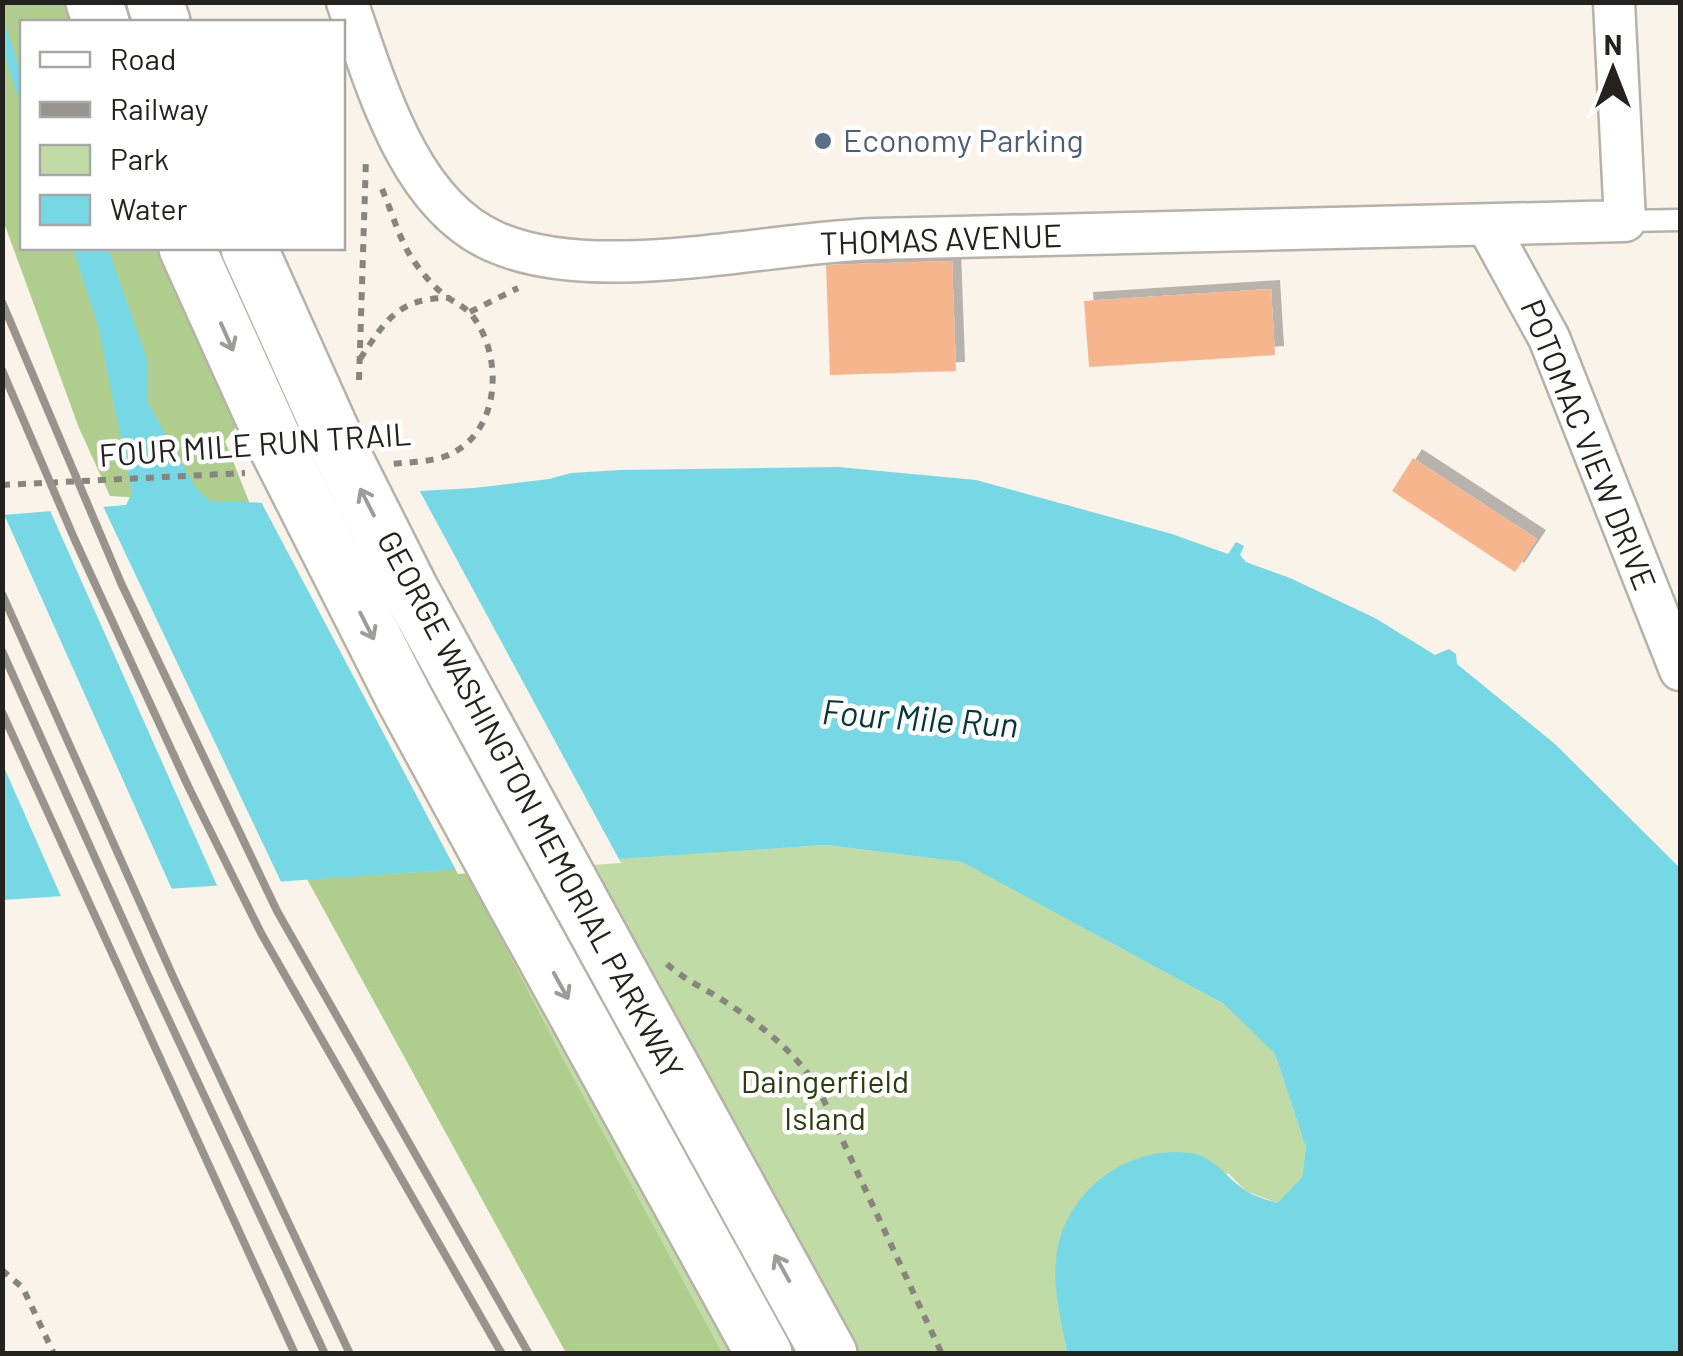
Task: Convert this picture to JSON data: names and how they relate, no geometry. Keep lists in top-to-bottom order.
{
  "streets": {
    "highway": ["GEORGE WASHINGTON MEMORIAL PARKWAY"],
    "street": ["THOMAS AVENUE", "POTOMAC VIEW DRIVE"],
    "path": ["FOUR MILE RUN TRAIL"]
  },
  "crossings": [
    ["THOMAS AVENUE", "POTOMAC VIEW DRIVE"],
    ["FOUR MILE RUN TRAIL", "GEORGE WASHINGTON MEMORIAL PARKWAY"]
  ],
  "water": ["Four Mile Run"],
  "parks": ["Daingerfield Island"],
  "places": ["Economy Parking"],
  "legend": [
    "Road",
    "Railway",
    "Park",
    "Water"
  ],
  "north": "top"
}
